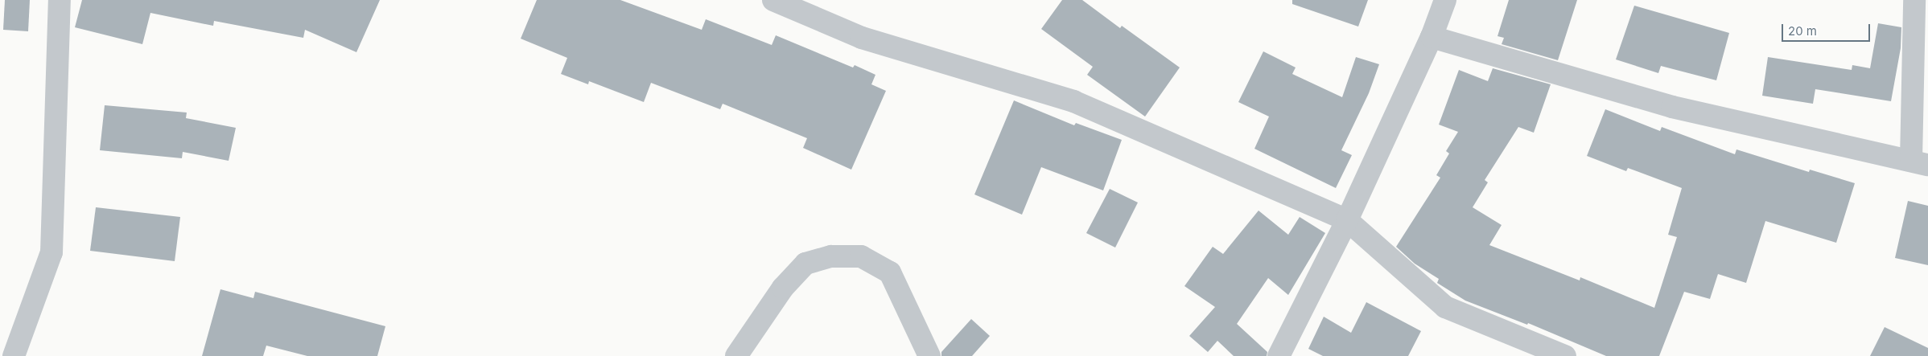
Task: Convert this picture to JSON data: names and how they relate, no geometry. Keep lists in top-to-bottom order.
{
  "scale_bar": "20 m"
}
